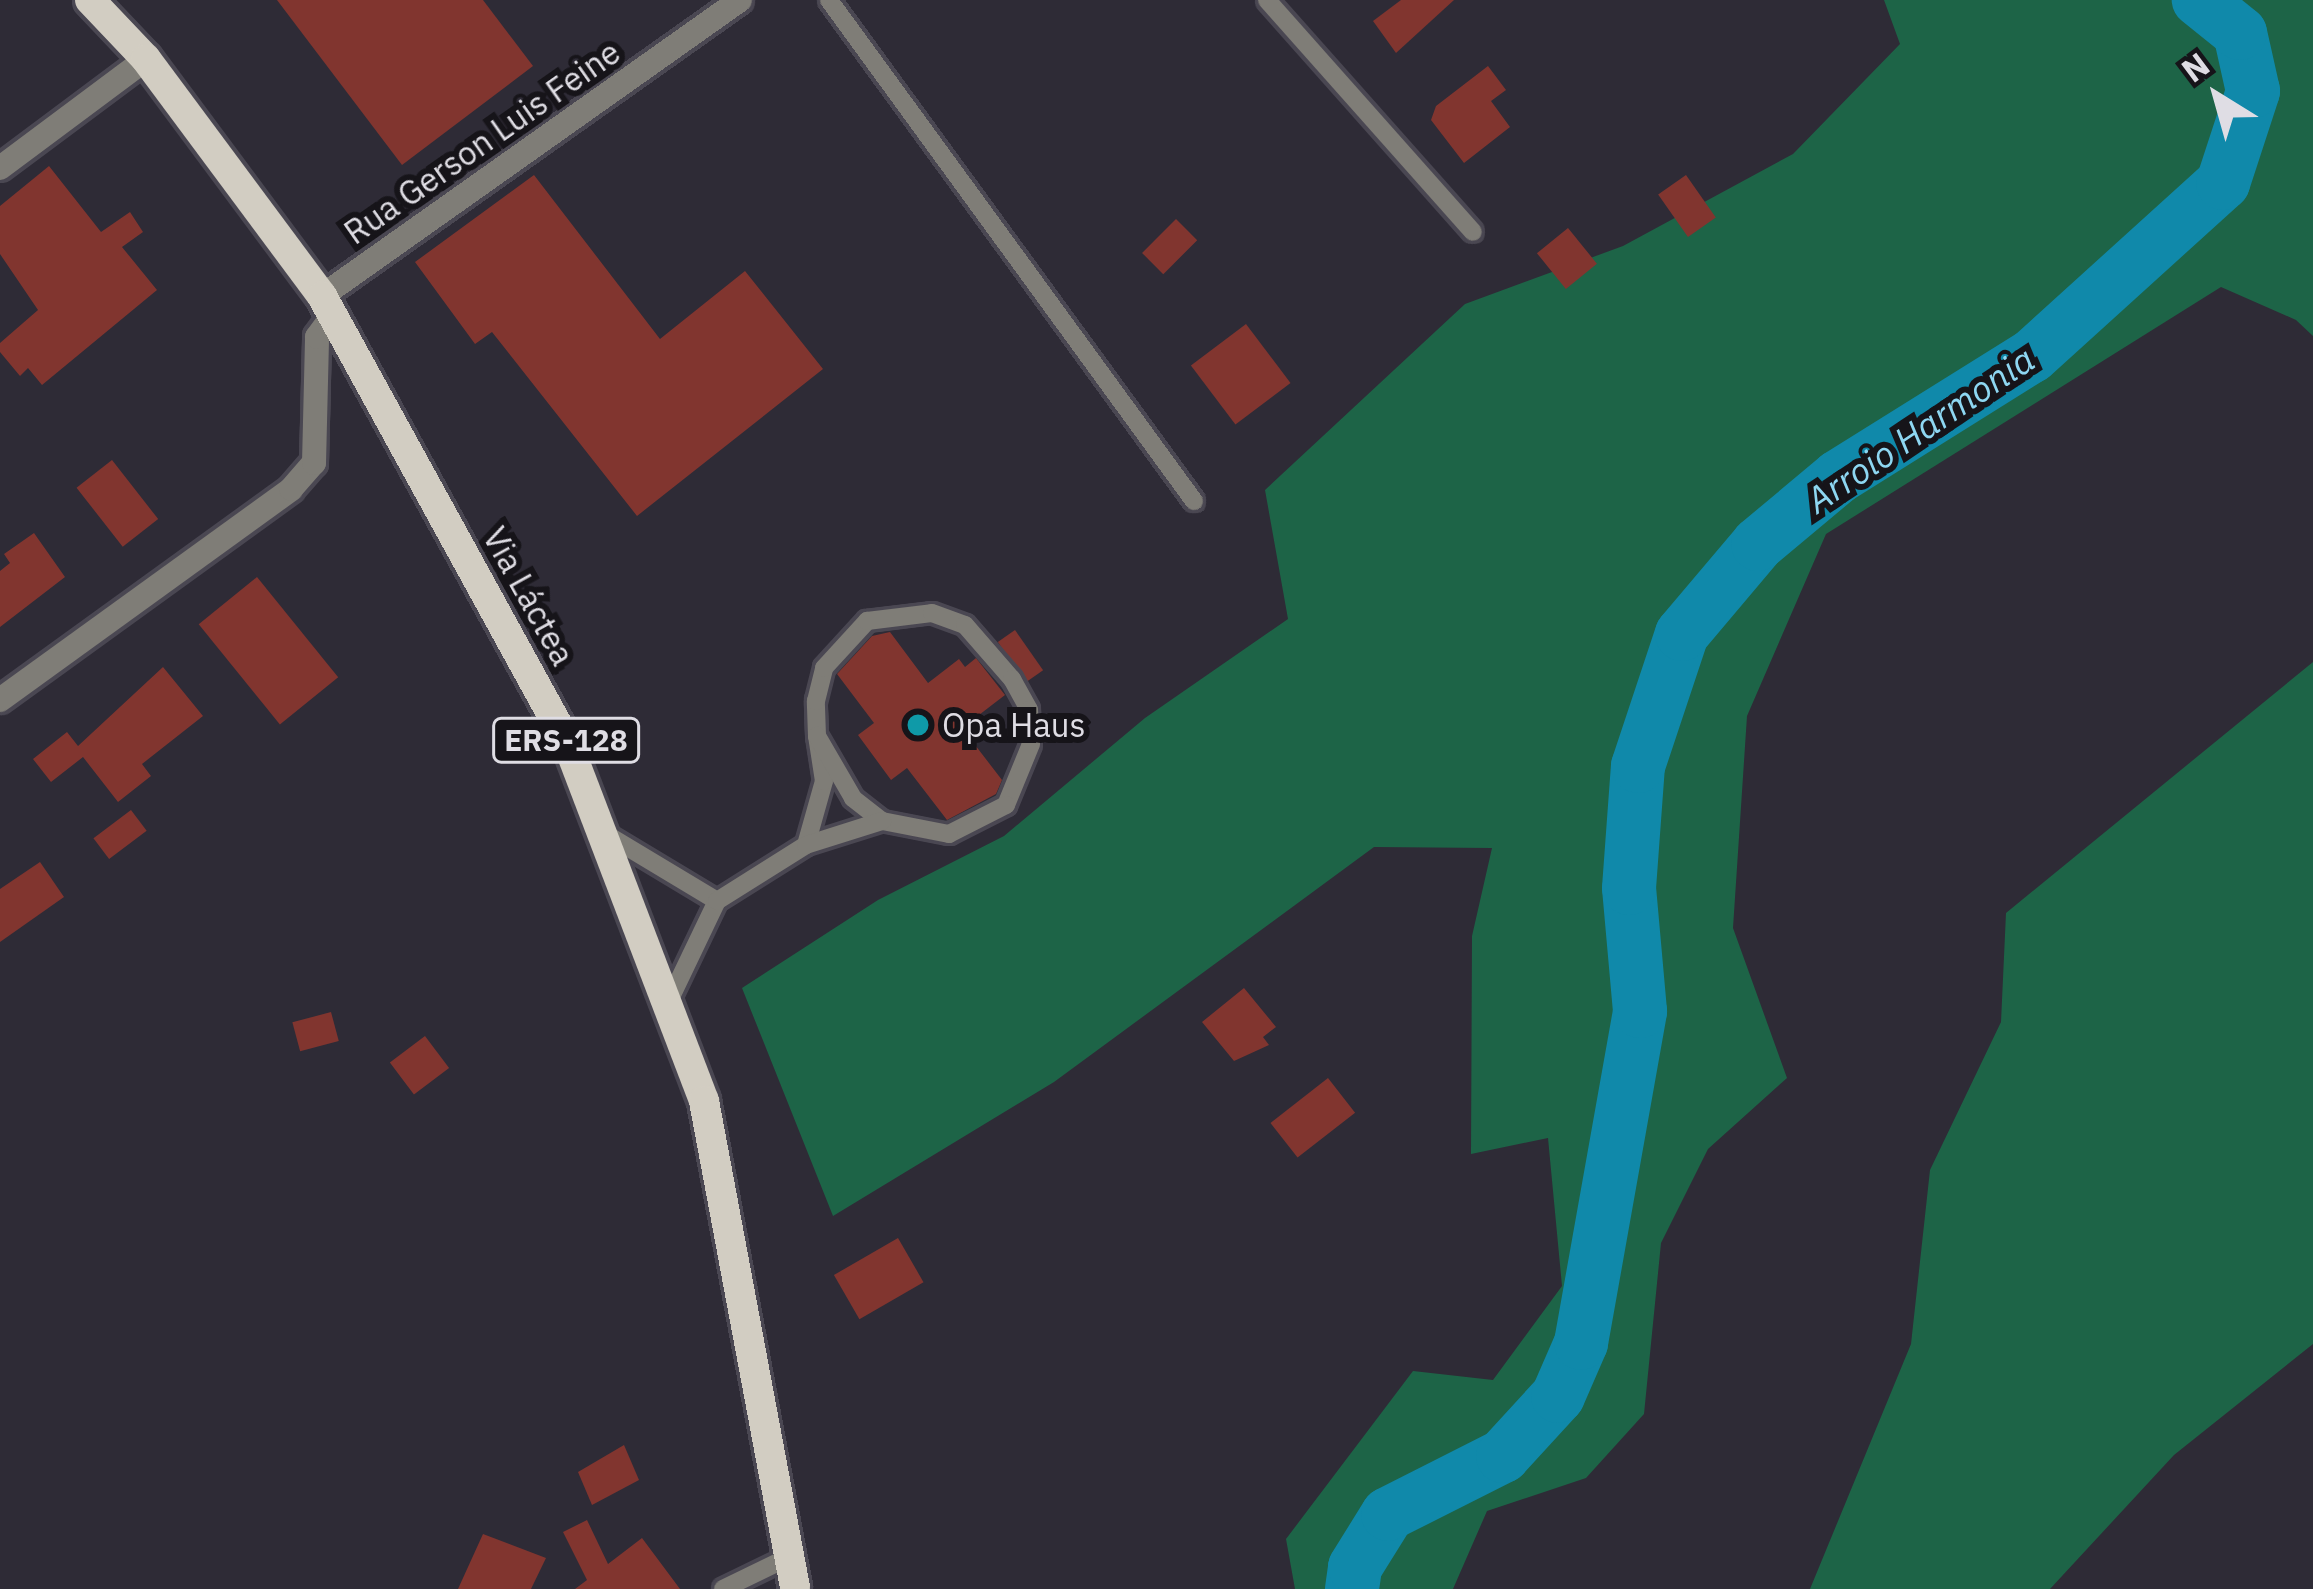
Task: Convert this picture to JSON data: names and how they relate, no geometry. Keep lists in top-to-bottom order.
{
  "streets": {
    "main road": ["Via Láctea", "ERS-128"],
    "street": ["Rua Gerson Luis Feine"]
  },
  "crossings": [
    ["Rua Gerson Luis Feine", "Via Láctea"]
  ],
  "water": ["Arroio Harmonia"],
  "places": ["Opa Haus"],
  "north": "top left"
}
